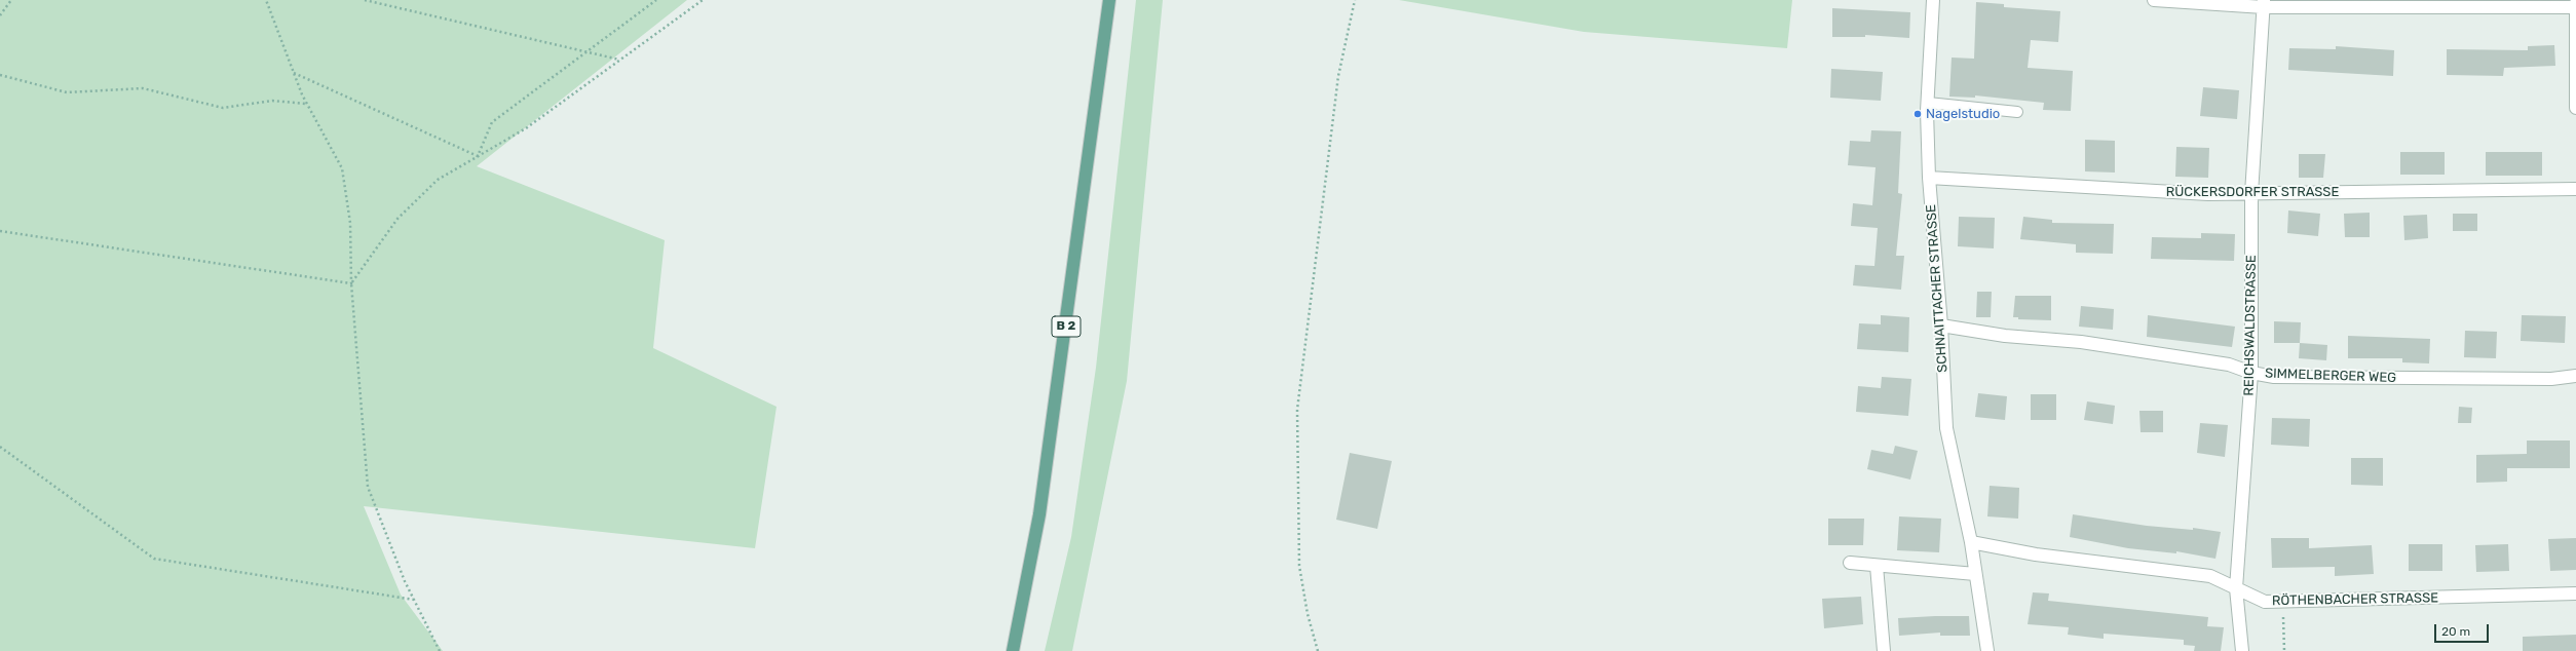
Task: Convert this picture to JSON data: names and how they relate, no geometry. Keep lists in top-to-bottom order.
{
  "streets": {
    "main road": ["B 2"],
    "street": [
      "RÜCKERSDORFER STRASSE",
      "SCHNAITTACHER STRASSE",
      "REICHSWALDSTRASSE",
      "SIMMELBERGER WEG",
      "RÖTHENBACHER STRASSE"
    ]
  },
  "crossings": [
    ["RÜCKERSDORFER STRASSE", "SCHNAITTACHER STRASSE"],
    ["RÜCKERSDORFER STRASSE", "REICHSWALDSTRASSE"],
    ["SCHNAITTACHER STRASSE", "SIMMELBERGER WEG"],
    ["SCHNAITTACHER STRASSE", "RÖTHENBACHER STRASSE"],
    ["REICHSWALDSTRASSE", "SIMMELBERGER WEG"],
    ["REICHSWALDSTRASSE", "RÖTHENBACHER STRASSE"]
  ],
  "places": ["Nagelstudio"],
  "scale_bar": "20 m"
}
